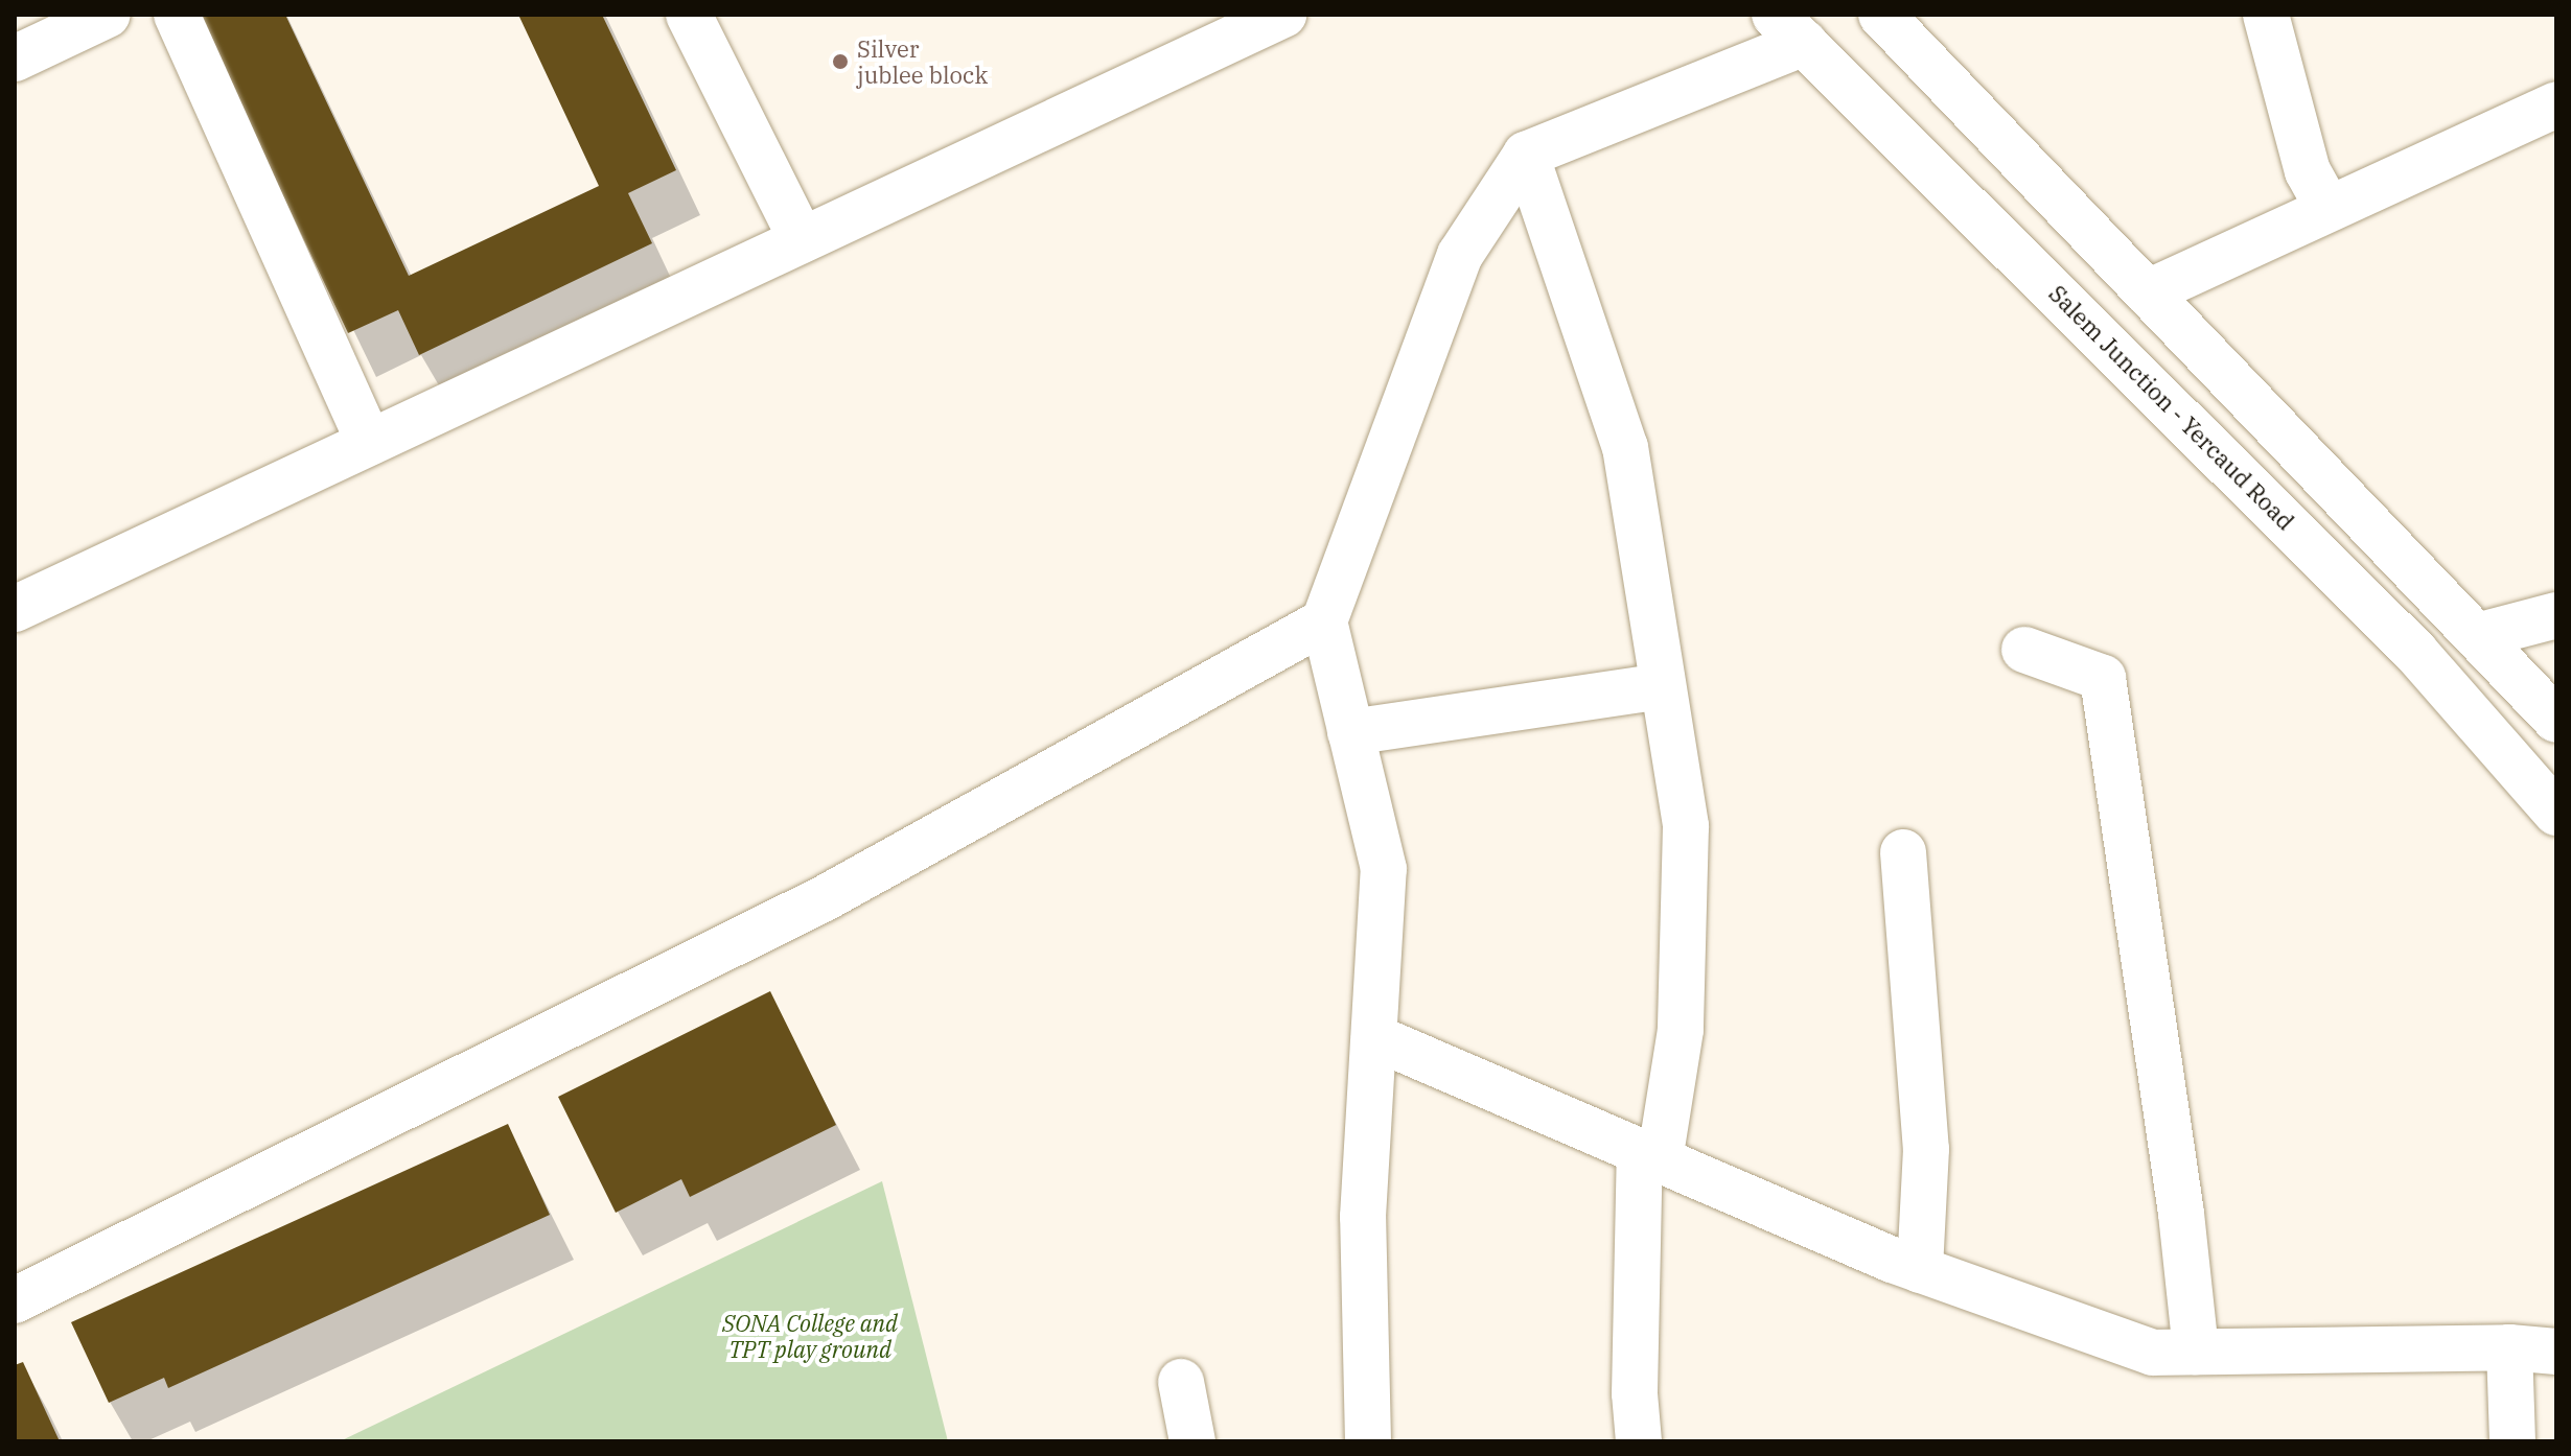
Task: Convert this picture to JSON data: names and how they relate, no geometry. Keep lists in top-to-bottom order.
{
  "streets": {
    "street": ["Salem Junction - Yercaud Road"]
  },
  "parks": ["SONA College and TPT play ground"],
  "places": ["Silver jublee block"]
}
